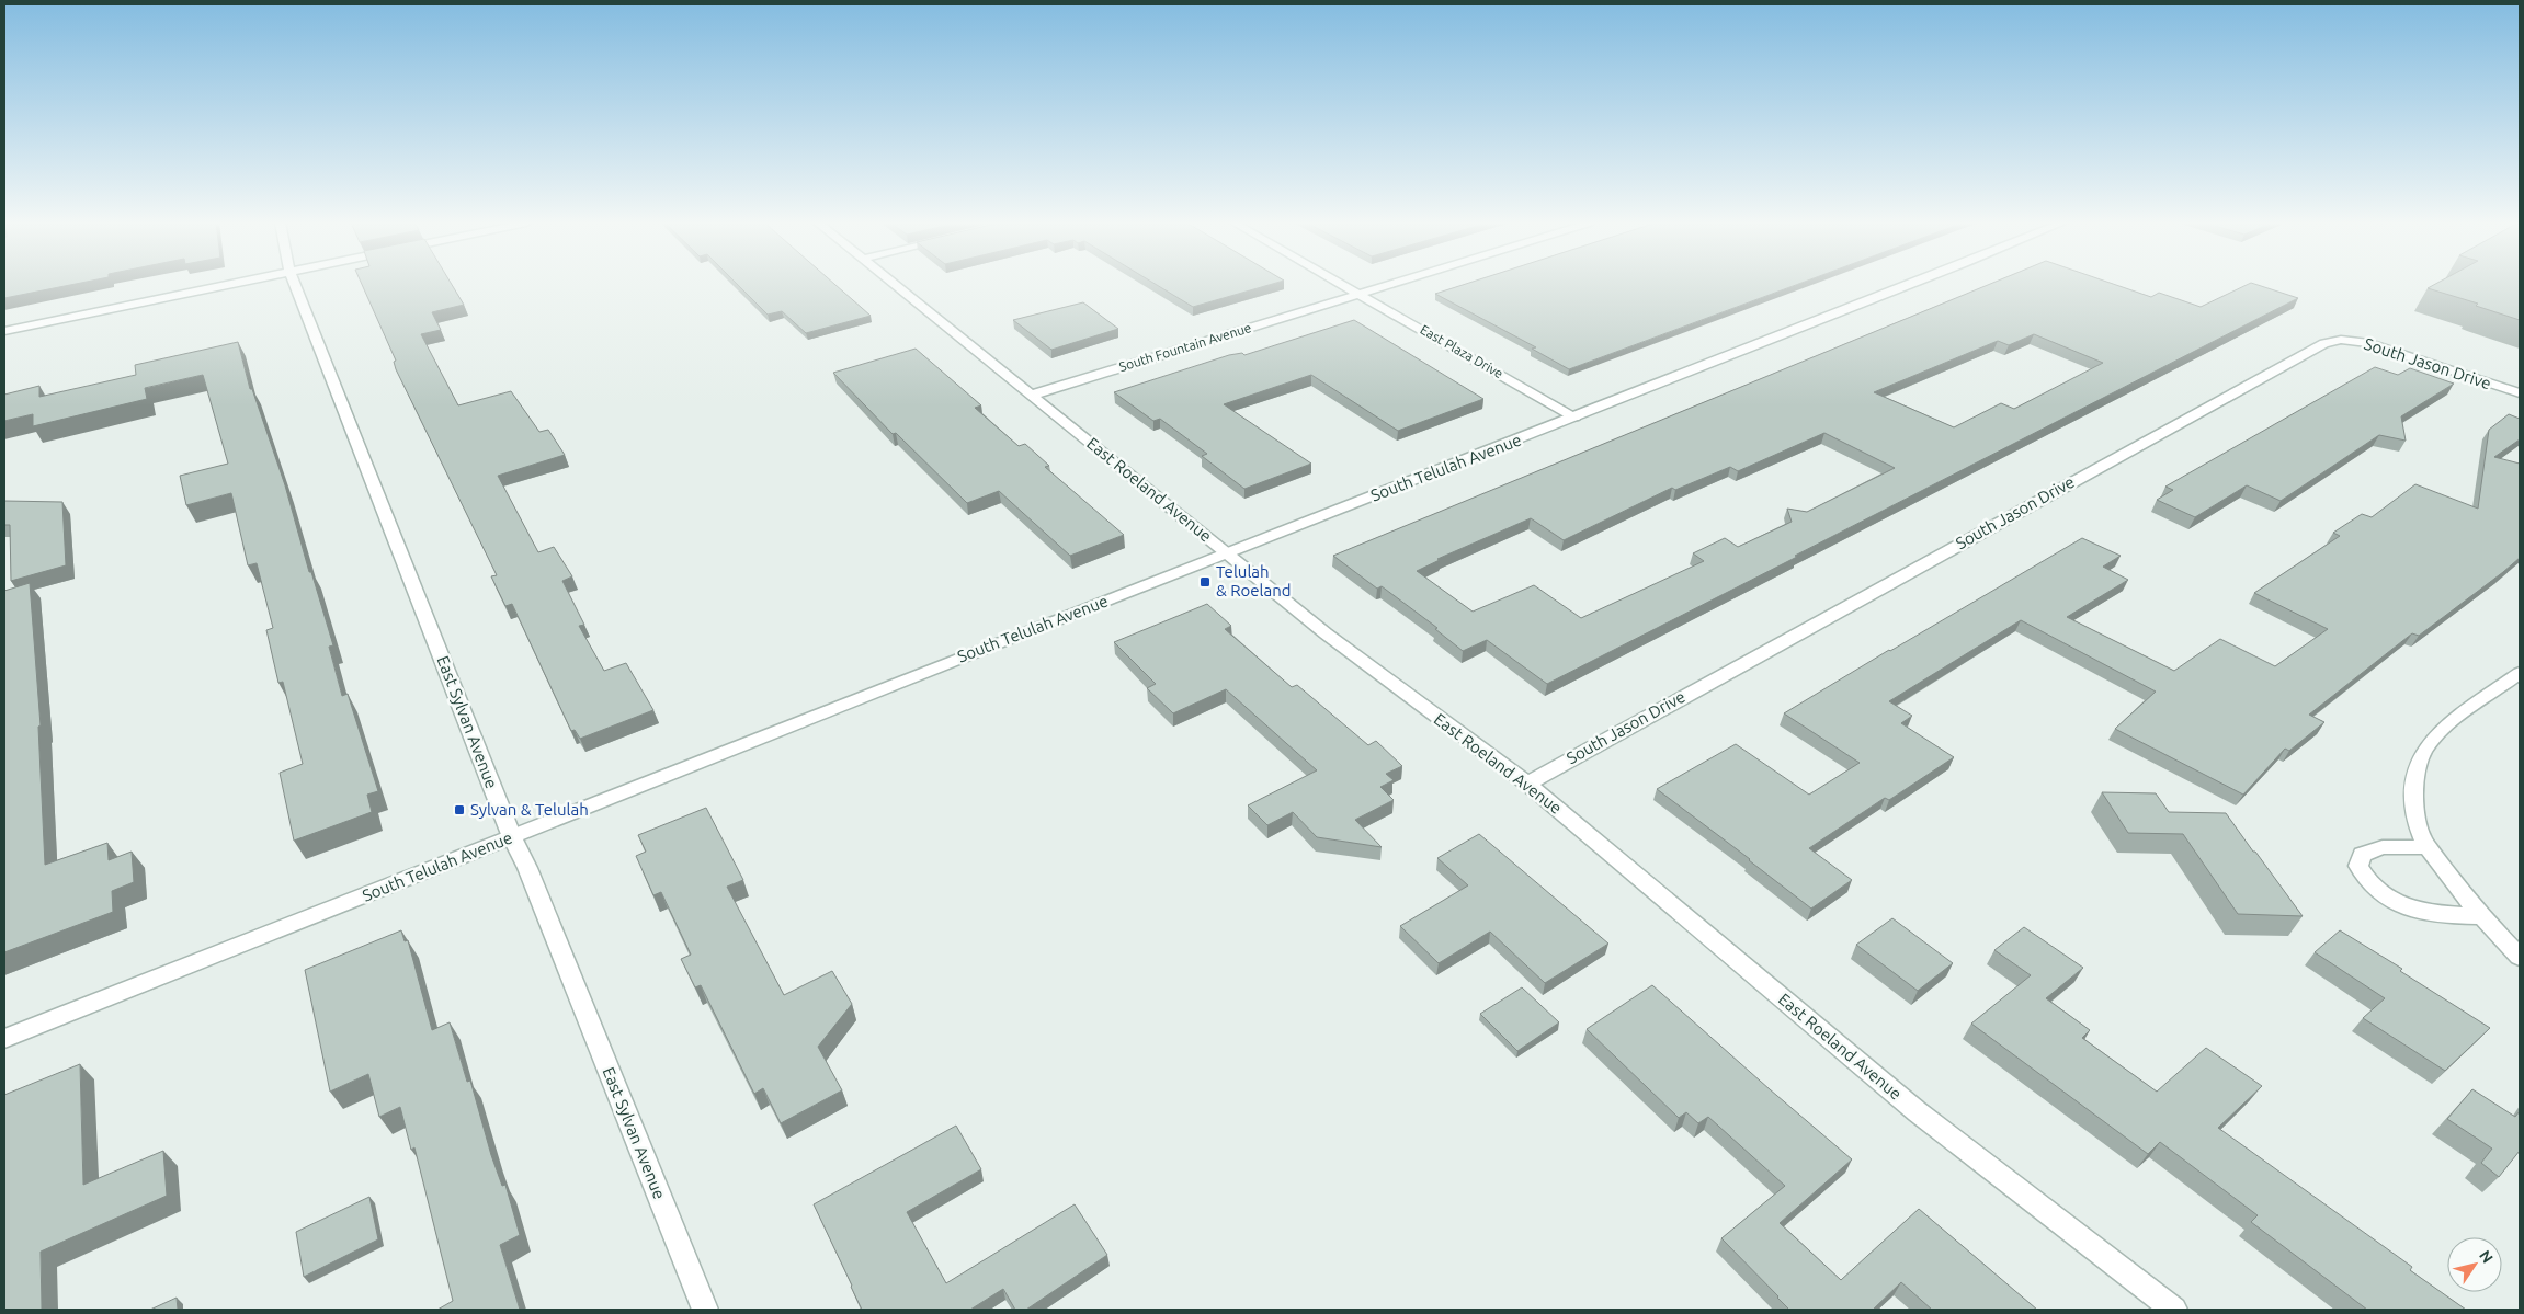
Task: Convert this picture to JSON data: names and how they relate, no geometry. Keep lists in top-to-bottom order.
{
  "streets": {
    "street": [
      "South Fountain Avenue",
      "East Plaza Drive",
      "South Jason Drive",
      "South Telulah Avenue",
      "East Roeland Avenue",
      "East Sylvan Avenue"
    ]
  },
  "crossings": [
    ["South Fountain Avenue", "East Plaza Drive"],
    ["South Fountain Avenue", "East Roeland Avenue"],
    ["East Plaza Drive", "South Telulah Avenue"],
    ["South Jason Drive", "East Roeland Avenue"],
    ["South Telulah Avenue", "East Roeland Avenue"],
    ["South Telulah Avenue", "East Sylvan Avenue"]
  ],
  "places": {
    "transit": ["Telulah & Roeland", "Sylvan & Telulah"]
  },
  "north": "top right"
}
